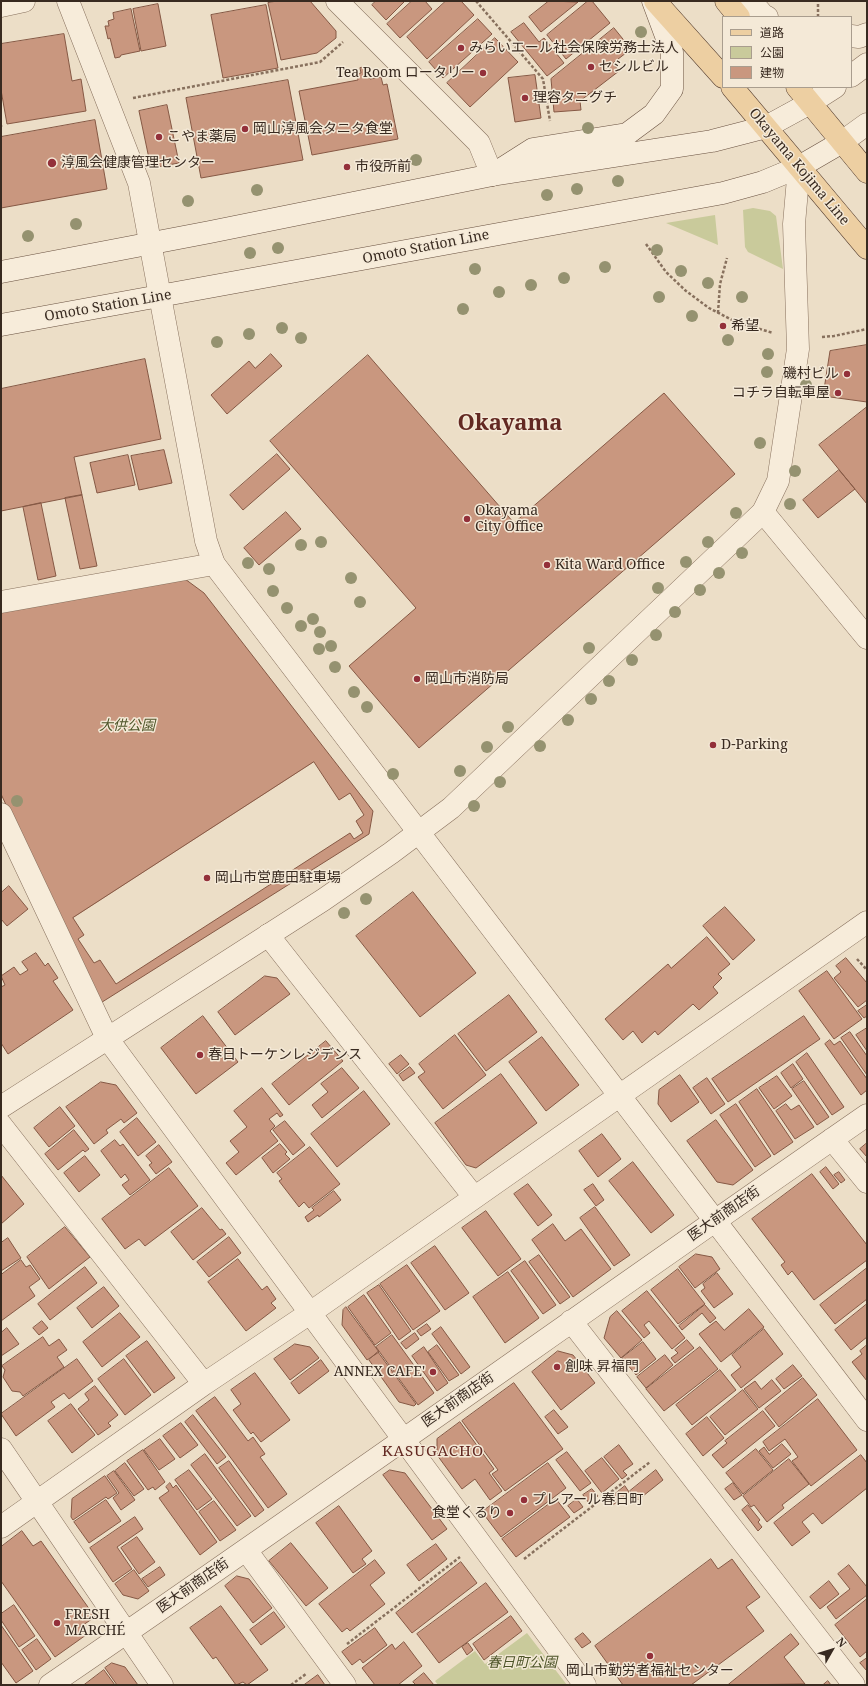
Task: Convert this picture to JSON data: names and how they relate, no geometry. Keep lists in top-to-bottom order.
{
  "streets": {
    "main road": ["Okayama Kojima Line"],
    "street": ["Omoto Station Line", "医大前商店街"]
  },
  "crossings": [
    ["Okayama Kojima Line", "Omoto Station Line"]
  ],
  "districts": ["Okayama", "KASUGACHO"],
  "parks": ["大供公園", "春日町公園"],
  "places": [
    "みらいエール社会保険労務士法人",
    "セシルビル",
    "Tea Room ロータリー",
    "理容タニグチ",
    "岡山淳風会タニタ食堂",
    "こやま薬局",
    "淳風会健康管理センター",
    "市役所前",
    "希望",
    "磯村ビル",
    "コチラ自転車屋",
    "Okayama City Office",
    "Kita Ward Office",
    "岡山市消防局",
    "D-Parking",
    "岡山市営鹿田駐車場",
    "春日トーケンレジデンス",
    "創味 昇福門",
    "ANNEX CAFE'",
    "プレアール春日町",
    "食堂くるり",
    "FRESH MARCHÉ",
    "岡山市勤労者福祉センター"
  ],
  "legend": ["道路", "公園", "建物"],
  "north": "top right"
}
